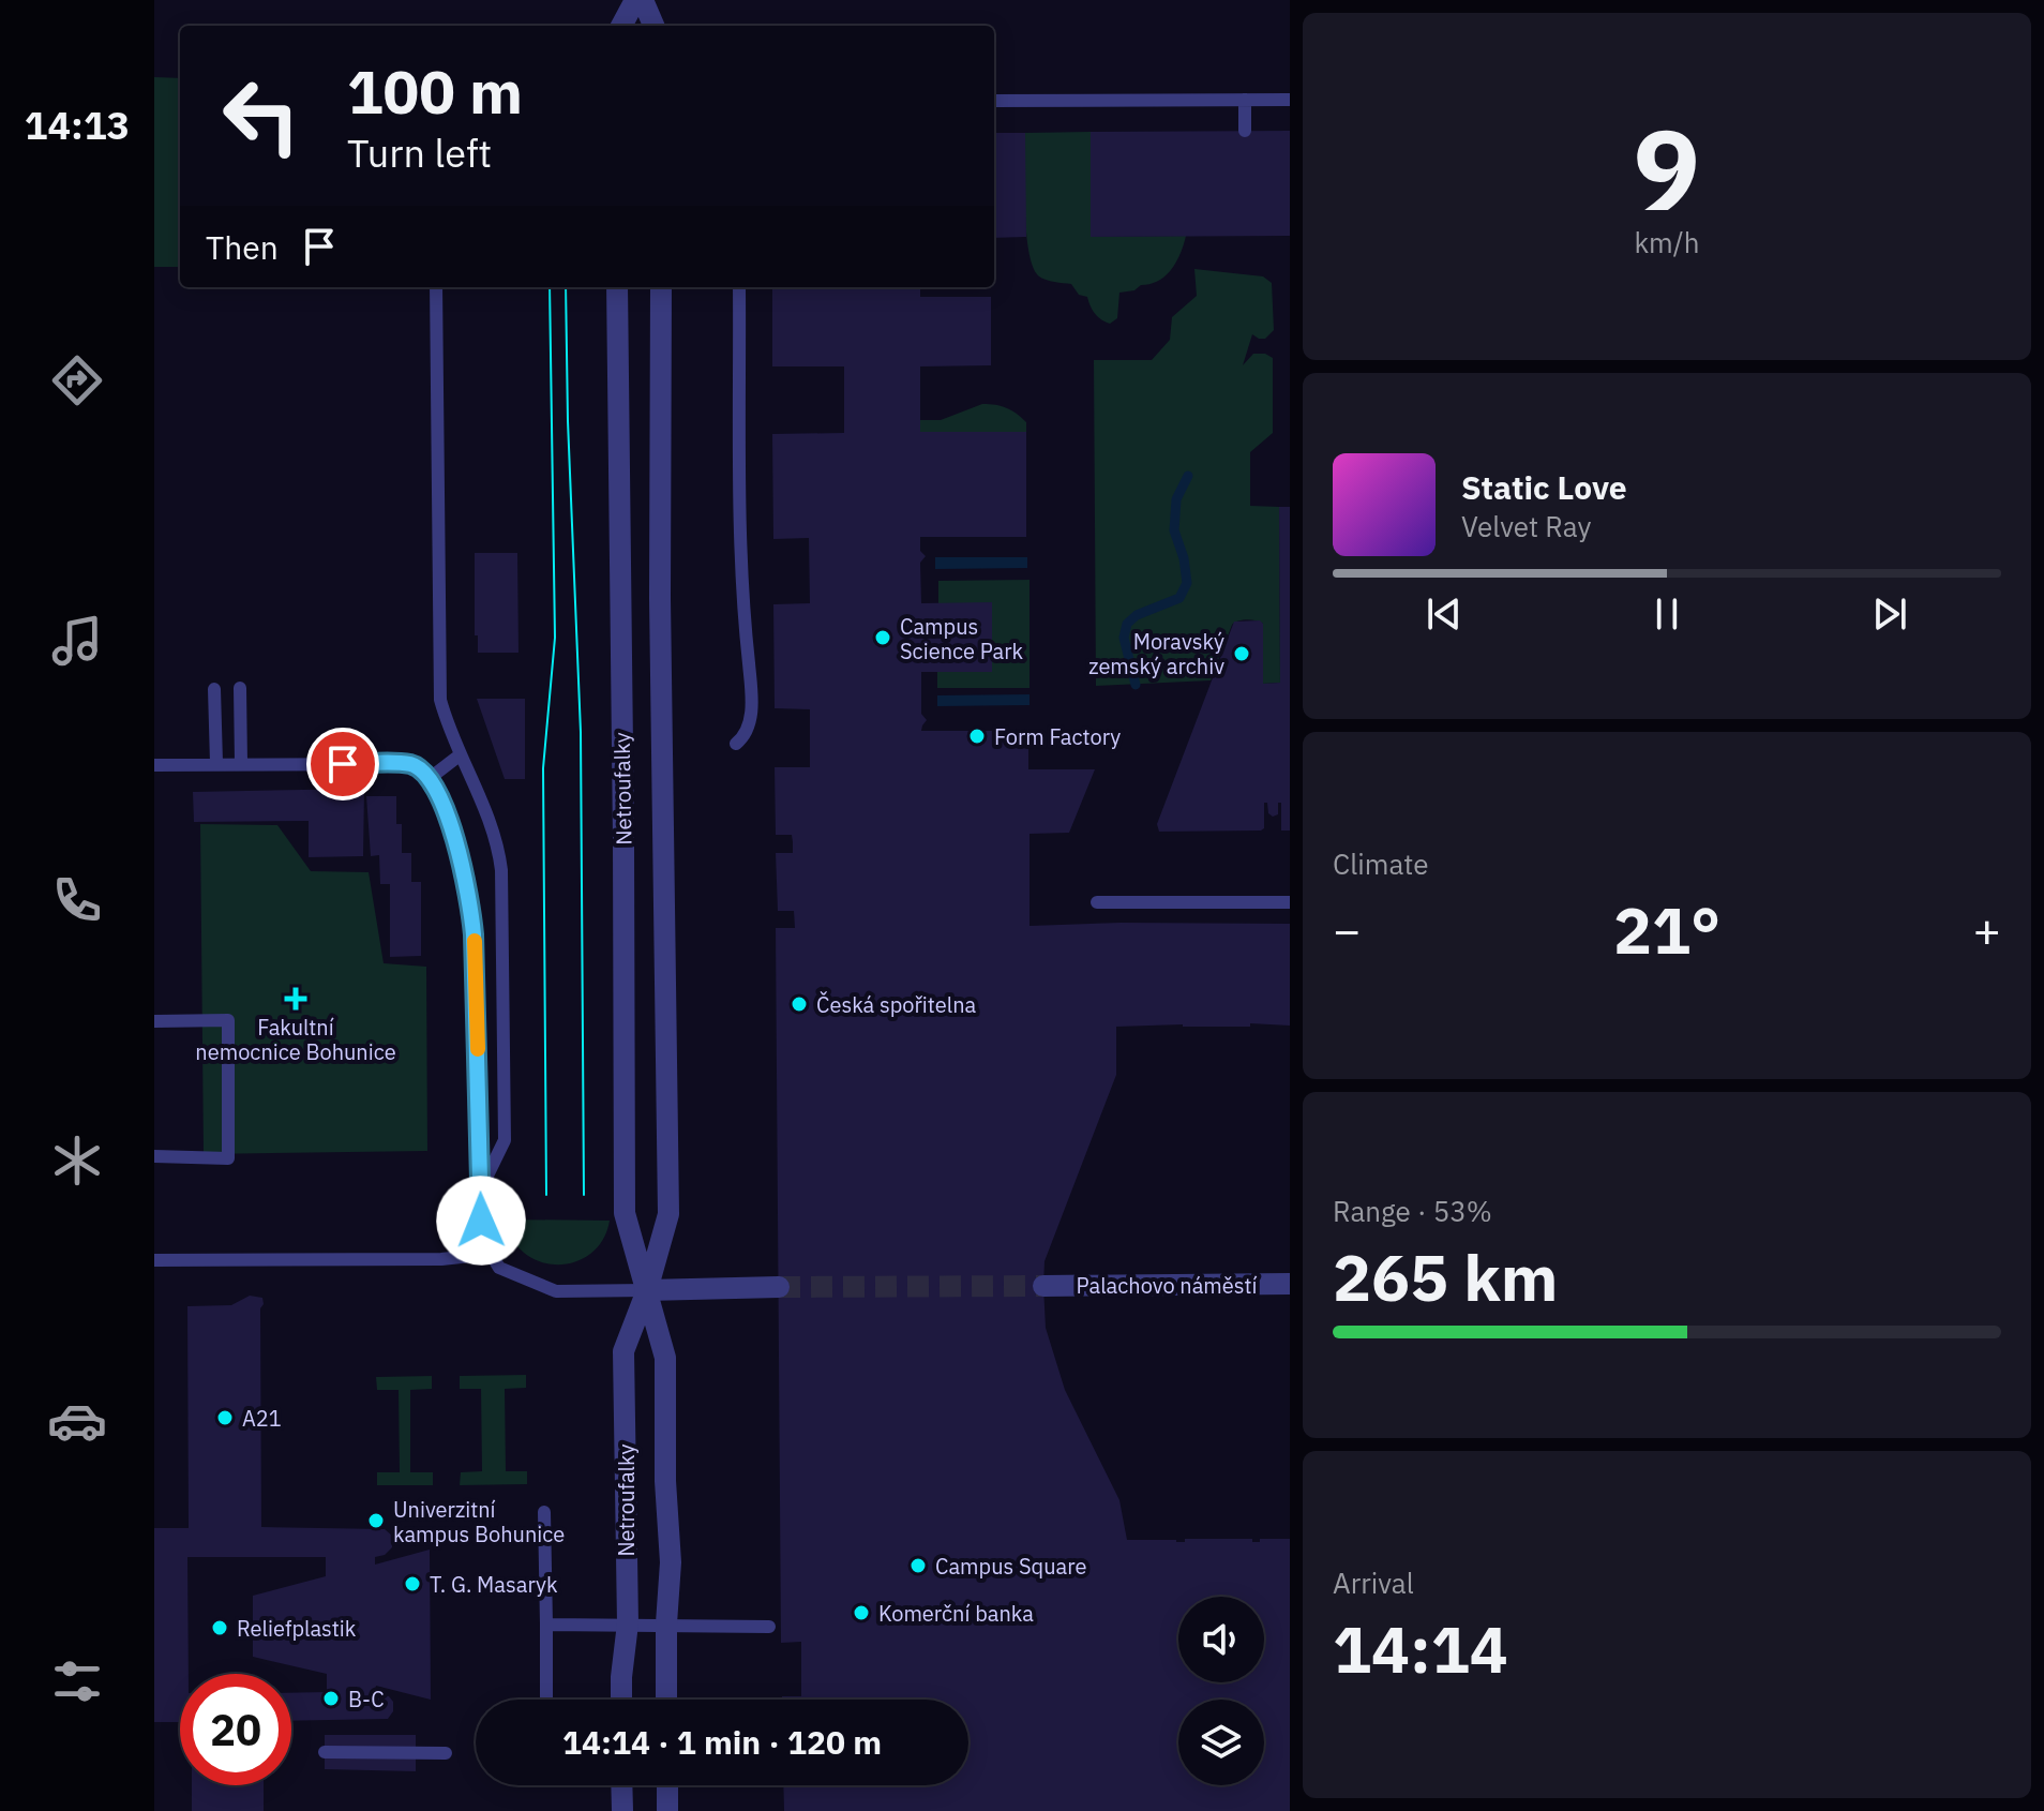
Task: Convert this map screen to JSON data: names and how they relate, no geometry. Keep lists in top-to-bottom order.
{
  "streets": {
    "street": ["Netroufalky", "Palachovo náměstí"]
  },
  "places": {
    "other": [
      "Campus Science Park",
      "Moravský zemský archiv",
      "Form Factory",
      "Česká spořitelna",
      "A21",
      "Univerzitní kampus Bohunice",
      "Campus Square",
      "T. G. Masaryk",
      "Komerční banka",
      "Reliefplastik",
      "B-C"
    ],
    "health": ["Fakultní nemocnice Bohunice"]
  },
  "page": {
    "tabs": "14:13",
    "tile": [
      ["9", "km/h"],
      "Climate",
      ["Range · 53%", "265 km"],
      ["Arrival", "14:14"]
    ],
    "turn": ["100 m", "Turn left"],
    "then": "Then",
    "song": ["Static Love", "Velvet Ray"],
    "heat": ["−", "21°", "+"],
    "limit": "20",
    "trip": "14:14 · 1 min · 120 m"
  }
}
